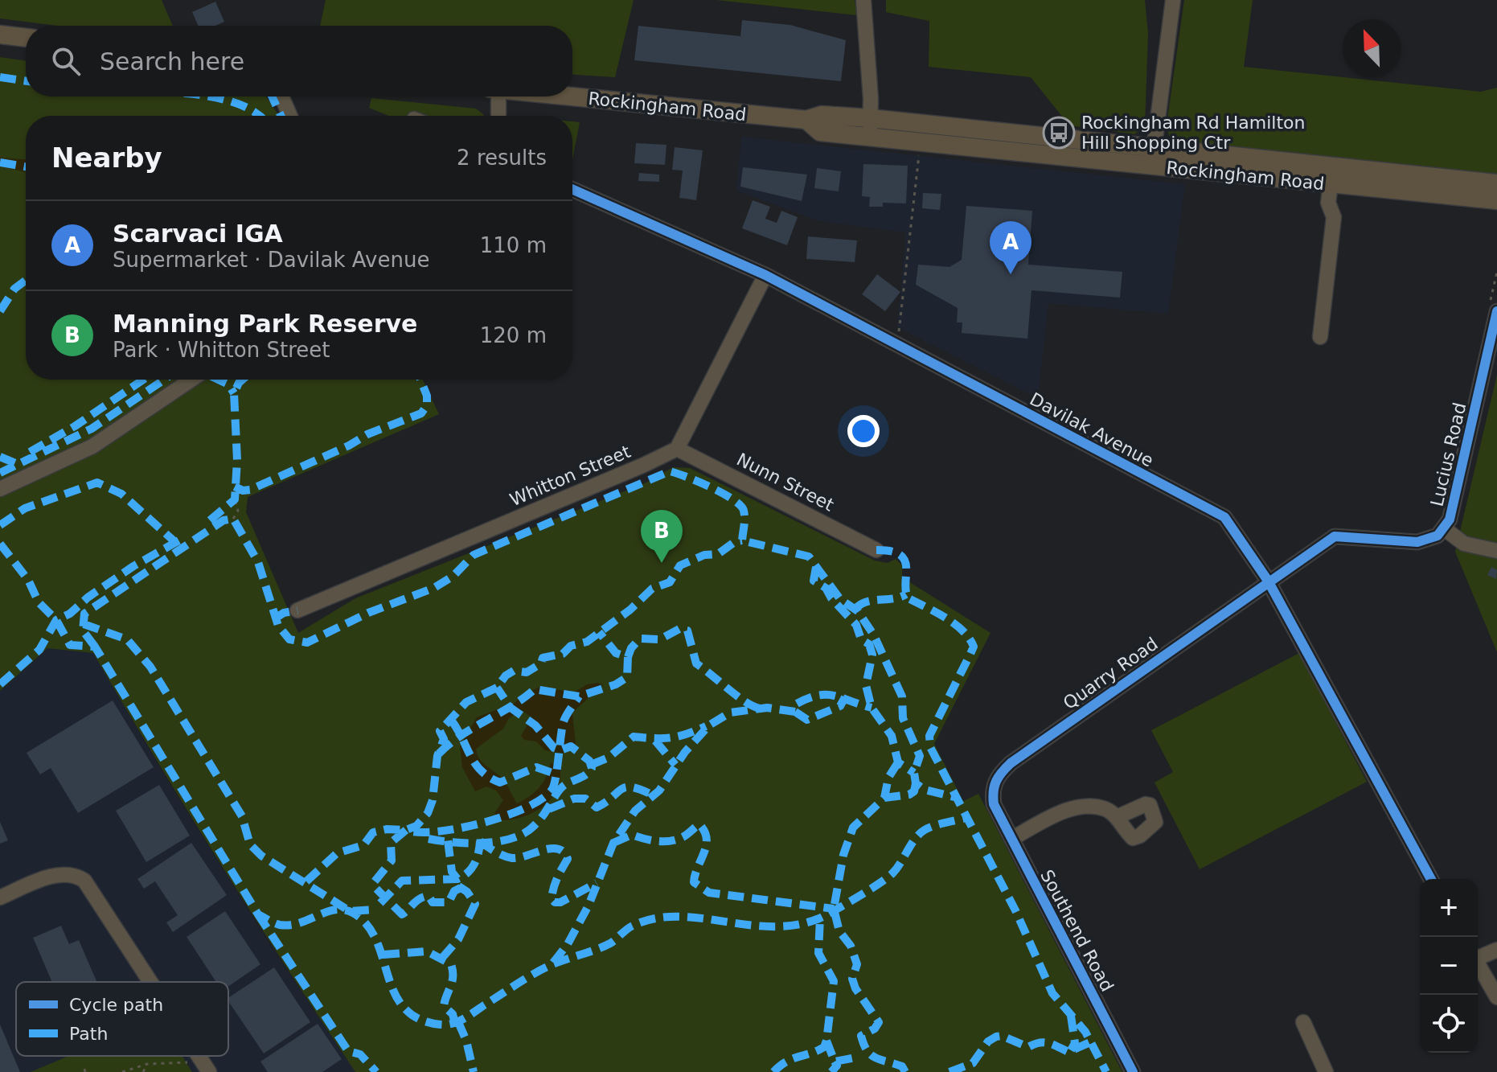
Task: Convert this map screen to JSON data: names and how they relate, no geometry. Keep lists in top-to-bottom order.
{
  "streets": {
    "main road": ["Rockingham Road"],
    "street": [
      "Davilak Avenue",
      "Lucius Road",
      "Whitton Street",
      "Nunn Street",
      "Quarry Road",
      "Southend Road"
    ]
  },
  "crossings": [
    ["Davilak Avenue", "Lucius Road"],
    ["Davilak Avenue", "Quarry Road"],
    ["Lucius Road", "Quarry Road"],
    ["Whitton Street", "Nunn Street"],
    ["Quarry Road", "Southend Road"]
  ],
  "places": {
    "bus stop": ["Rockingham Rd Hamilton Hill Shopping Ctr"]
  },
  "legend": ["Cycle path", "Path"],
  "north": "top left",
  "page": {
    "search": "Search here",
    "heading": ["Nearby", "2 results"],
    "list": [
      {
        "mark": "A",
        "name": "Scarvaci IGA",
        "note": "Supermarket · Davilak Avenue",
        "value": "110 m"
      },
      {
        "mark": "B",
        "name": "Manning Park Reserve",
        "note": "Park · Whitton Street",
        "value": "120 m"
      }
    ],
    "pins": ["A", "B"],
    "map_buttons": ["+", "−"]
  }
}
